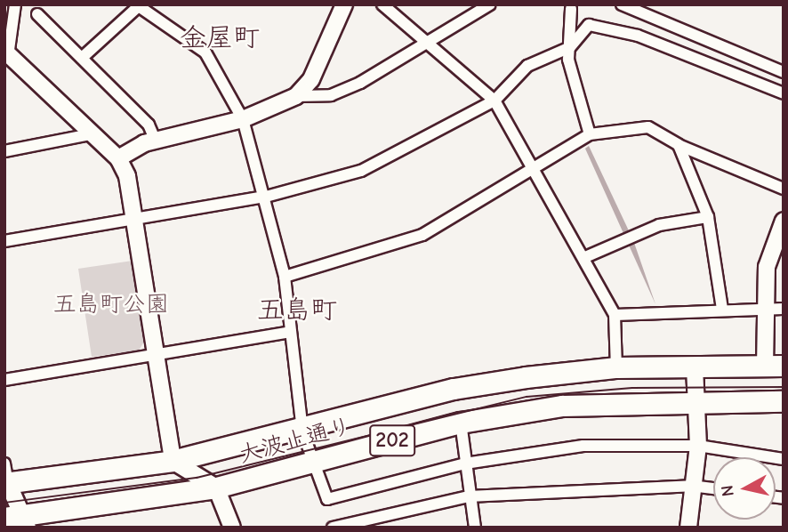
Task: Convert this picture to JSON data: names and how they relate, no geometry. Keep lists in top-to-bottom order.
{
  "streets": {
    "highway": ["202", "大波止通り"]
  },
  "districts": ["金屋町", "五島町"],
  "parks": ["五島町公園"],
  "north": "left"
}
